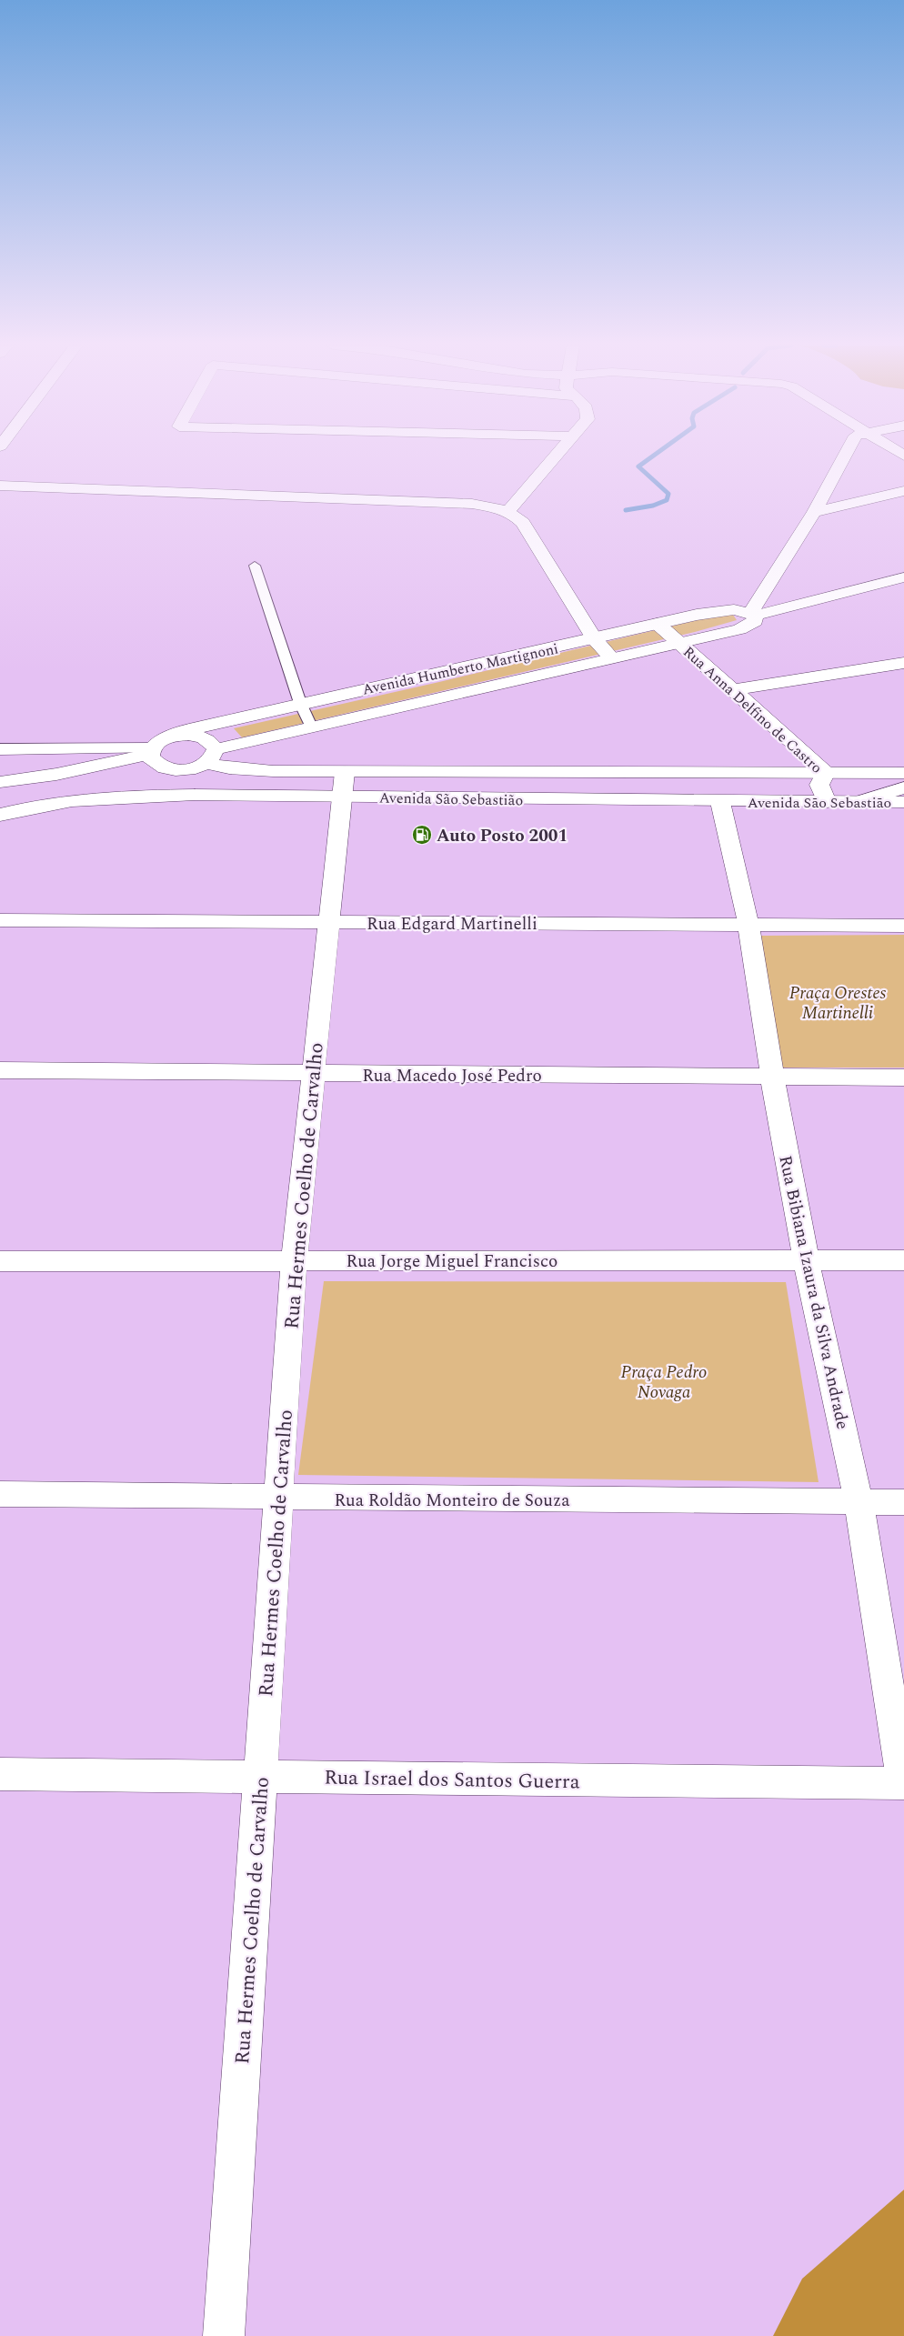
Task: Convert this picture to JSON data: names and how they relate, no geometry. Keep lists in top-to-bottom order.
{
  "streets": {
    "street": [
      "Avenida Humberto Martignoni",
      "Rua Anna Delfino de Castro",
      "Avenida São Sebastião",
      "Rua Edgard Martinelli",
      "Rua Macedo José Pedro",
      "Rua Hermes Coelho de Carvalho",
      "Rua Jorge Miguel Francisco",
      "Rua Bibiana Izaura da Silva Andrade",
      "Rua Roldão Monteiro de Souza",
      "Rua Israel dos Santos Guerra"
    ]
  },
  "crossings": [
    ["Avenida Humberto Martignoni", "Rua Anna Delfino de Castro"],
    ["Avenida Humberto Martignoni", "Avenida São Sebastião"],
    ["Rua Anna Delfino de Castro", "Avenida São Sebastião"],
    ["Avenida São Sebastião", "Rua Hermes Coelho de Carvalho"],
    ["Avenida São Sebastião", "Rua Bibiana Izaura da Silva Andrade"],
    ["Rua Edgard Martinelli", "Rua Hermes Coelho de Carvalho"],
    ["Rua Edgard Martinelli", "Rua Bibiana Izaura da Silva Andrade"],
    ["Rua Macedo José Pedro", "Rua Hermes Coelho de Carvalho"],
    ["Rua Macedo José Pedro", "Rua Bibiana Izaura da Silva Andrade"],
    ["Rua Hermes Coelho de Carvalho", "Rua Jorge Miguel Francisco"],
    ["Rua Hermes Coelho de Carvalho", "Rua Roldão Monteiro de Souza"],
    ["Rua Hermes Coelho de Carvalho", "Rua Israel dos Santos Guerra"],
    ["Rua Jorge Miguel Francisco", "Rua Bibiana Izaura da Silva Andrade"],
    ["Rua Bibiana Izaura da Silva Andrade", "Rua Roldão Monteiro de Souza"],
    ["Rua Bibiana Izaura da Silva Andrade", "Rua Israel dos Santos Guerra"]
  ],
  "parks": ["Praça Orestes Martinelli", "Praça Pedro Novaga"],
  "places": {
    "fuel station": ["Auto Posto 2001"]
  }
}
